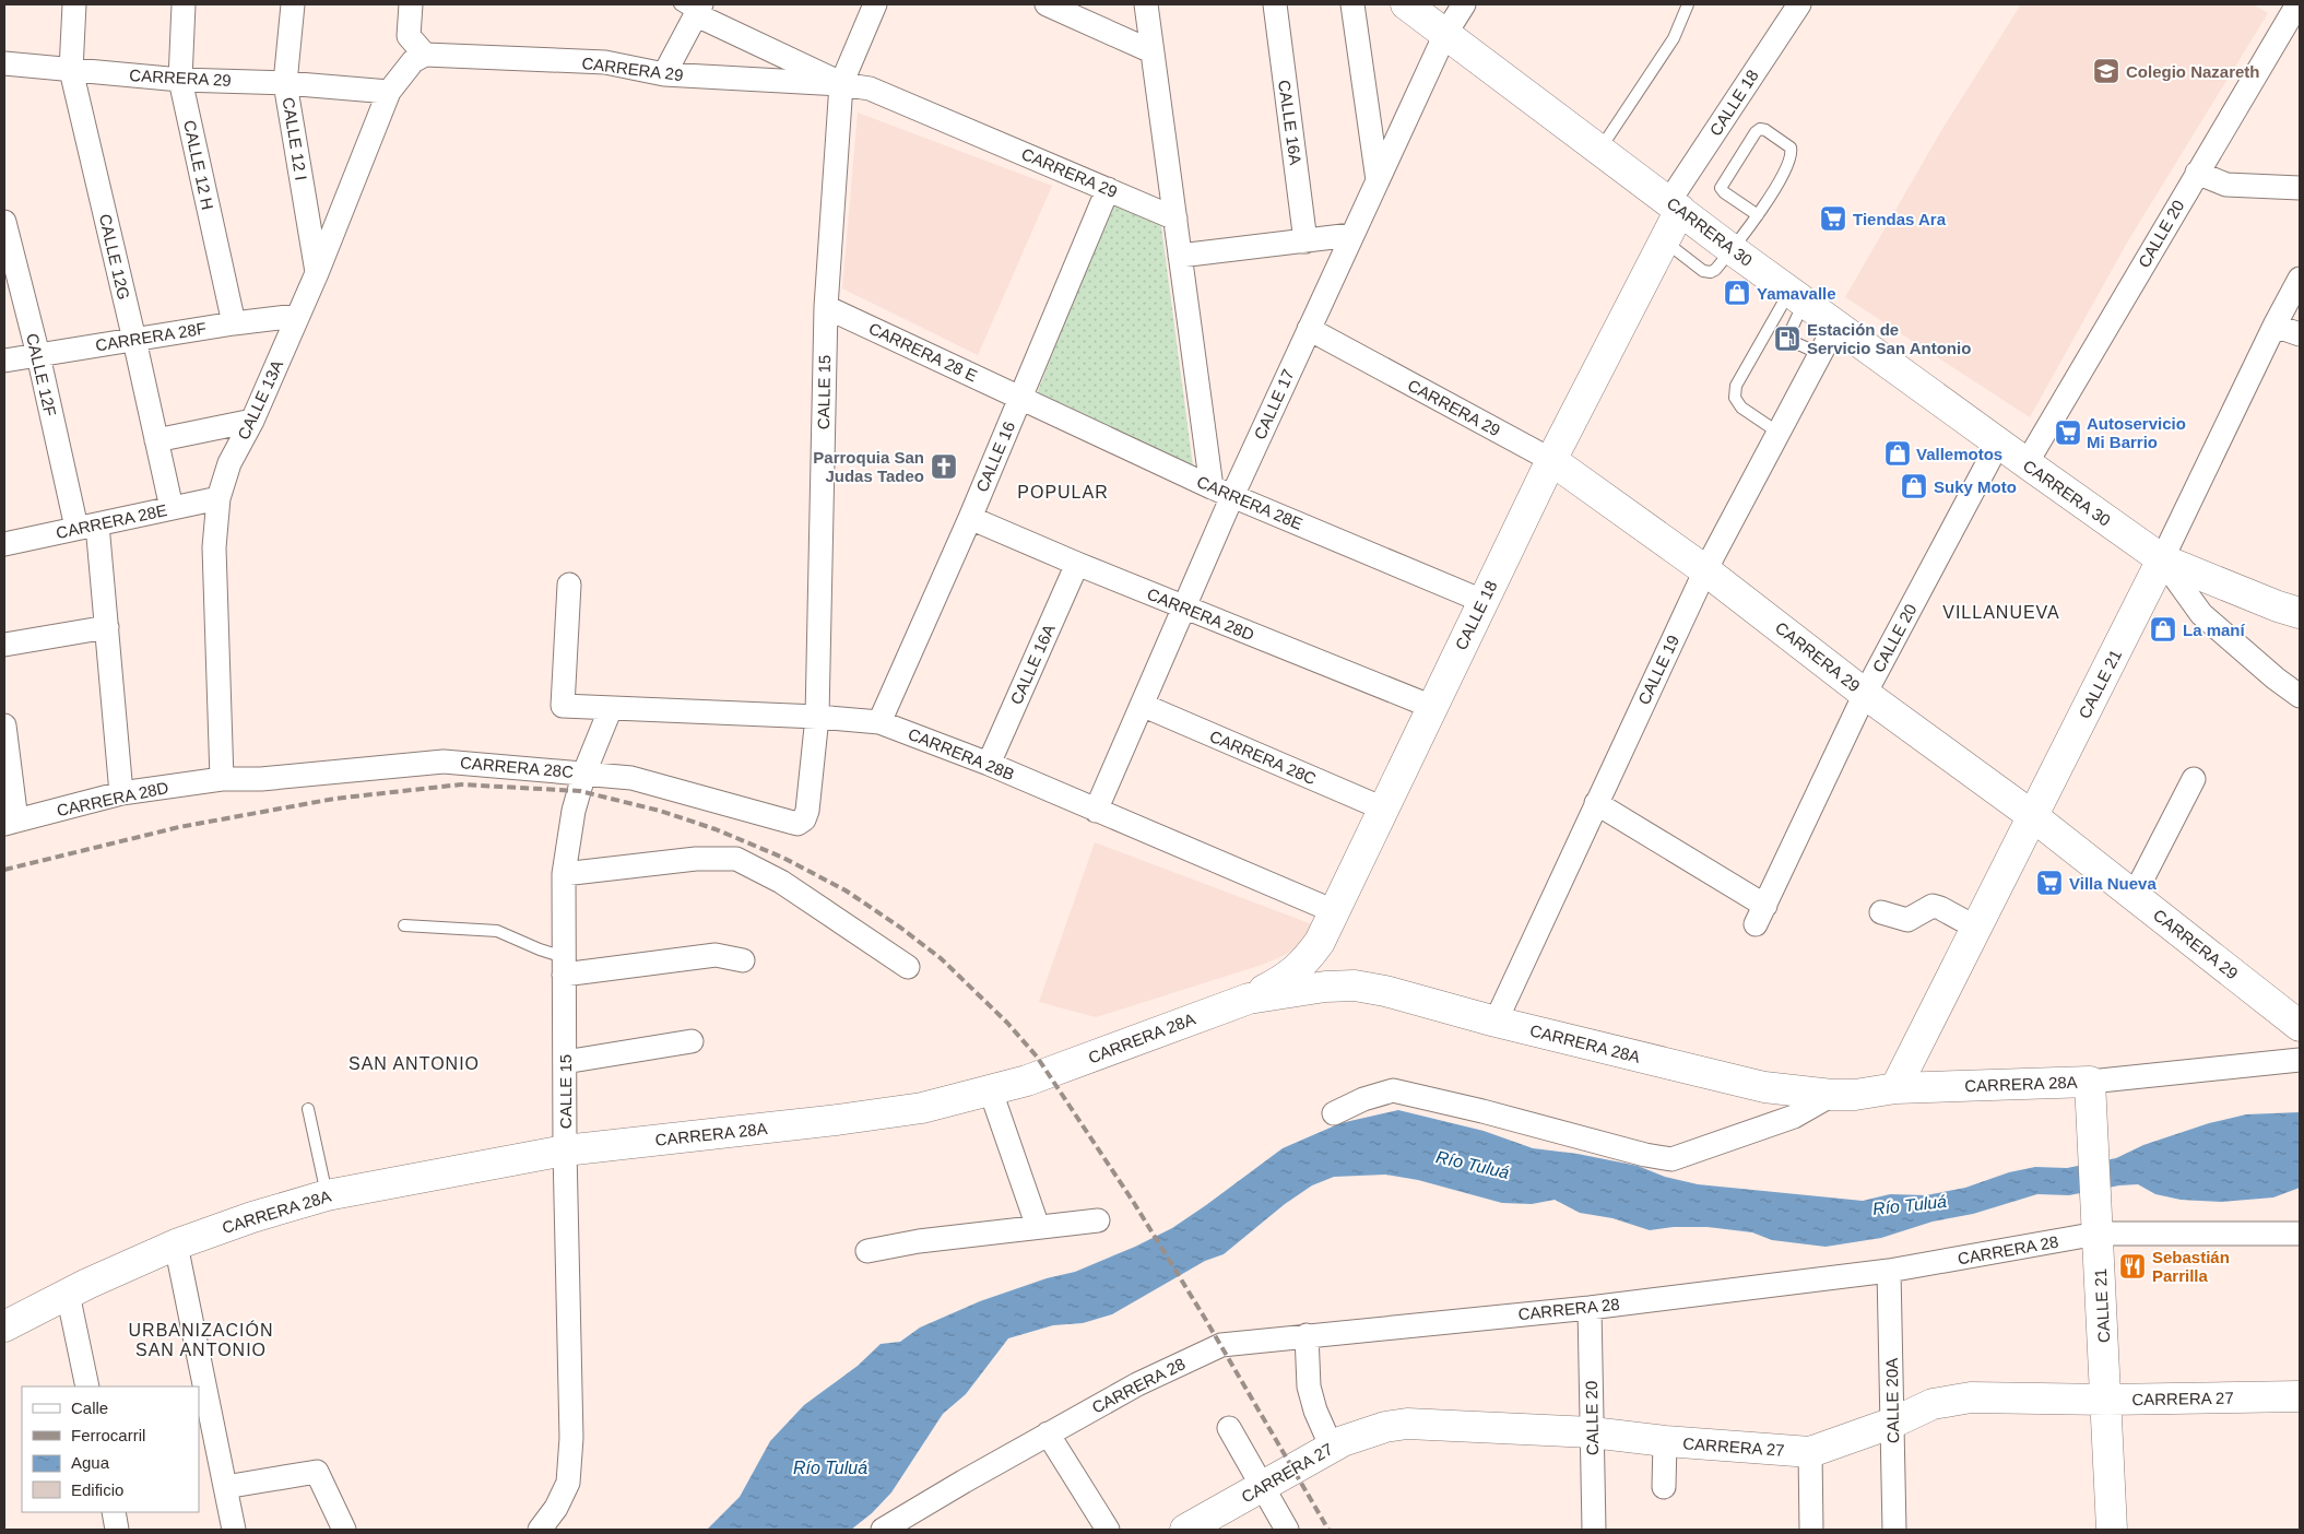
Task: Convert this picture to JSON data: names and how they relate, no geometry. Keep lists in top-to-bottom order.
{
  "streets": {
    "street": [
      "CARRERA 29",
      "CALLE 18",
      "CALLE 16A",
      "CALLE 12 I",
      "CALLE 12 H",
      "CARRERA 30",
      "CALLE 20",
      "CALLE 12G",
      "CARRERA 28F",
      "CARRERA 28 E",
      "CALLE 12F",
      "CALLE 15",
      "CALLE 13A",
      "CALLE 17",
      "CALLE 16",
      "CARRERA 28E",
      "CARRERA 28D",
      "CALLE 19",
      "CALLE 21",
      "CARRERA 28B",
      "CARRERA 28C",
      "CARRERA 28A",
      "CARRERA 28",
      "CARRERA 27",
      "CALLE 20A"
    ]
  },
  "crossings": [
    ["CARRERA 29", "CALLE 18"],
    ["CARRERA 29", "CALLE 12 I"],
    ["CARRERA 29", "CALLE 12 H"],
    ["CARRERA 29", "CALLE 20"],
    ["CARRERA 29", "CALLE 12G"],
    ["CARRERA 29", "CALLE 15"],
    ["CARRERA 29", "CALLE 13A"],
    ["CARRERA 29", "CALLE 17"],
    ["CARRERA 29", "CALLE 16"],
    ["CARRERA 29", "CALLE 19"],
    ["CARRERA 29", "CALLE 21"],
    ["CALLE 18", "CARRERA 30"],
    ["CALLE 18", "CARRERA 28E"],
    ["CALLE 18", "CARRERA 28D"],
    ["CALLE 18", "CARRERA 28B"],
    ["CALLE 18", "CARRERA 28C"],
    ["CALLE 18", "CARRERA 28A"],
    ["CALLE 16A", "CARRERA 28D"],
    ["CALLE 16A", "CARRERA 28B"],
    ["CALLE 12 I", "CALLE 13A"],
    ["CALLE 12 H", "CARRERA 28F"],
    ["CARRERA 30", "CALLE 20"],
    ["CARRERA 30", "CALLE 17"],
    ["CARRERA 30", "CALLE 19"],
    ["CARRERA 30", "CALLE 21"],
    ["CALLE 20", "CALLE 19"],
    ["CALLE 20", "CARRERA 28"],
    ["CALLE 20", "CARRERA 27"],
    ["CALLE 12G", "CARRERA 28F"],
    ["CALLE 12G", "CARRERA 28E"],
    ["CARRERA 28F", "CALLE 12F"],
    ["CARRERA 28F", "CALLE 13A"],
    ["CARRERA 28 E", "CALLE 15"],
    ["CARRERA 28 E", "CALLE 16"],
    ["CARRERA 28 E", "CARRERA 28E"],
    ["CALLE 12F", "CARRERA 28E"],
    ["CALLE 12F", "CARRERA 28D"],
    ["CALLE 15", "CARRERA 28B"],
    ["CALLE 15", "CARRERA 28C"],
    ["CALLE 15", "CARRERA 28A"],
    ["CALLE 13A", "CARRERA 28E"],
    ["CALLE 13A", "CARRERA 28D"],
    ["CALLE 13A", "CARRERA 28C"],
    ["CALLE 17", "CARRERA 28E"],
    ["CALLE 17", "CARRERA 28D"],
    ["CALLE 17", "CARRERA 28B"],
    ["CALLE 17", "CARRERA 28C"],
    ["CALLE 16", "CARRERA 28E"],
    ["CALLE 16", "CARRERA 28D"],
    ["CALLE 16", "CARRERA 28B"],
    ["CARRERA 28D", "CARRERA 28C"],
    ["CALLE 19", "CARRERA 28A"],
    ["CALLE 21", "CARRERA 28A"],
    ["CALLE 21", "CARRERA 28"],
    ["CALLE 21", "CARRERA 27"],
    ["CARRERA 28", "CALLE 20A"],
    ["CARRERA 27", "CALLE 20A"]
  ],
  "districts": [
    "POPULAR",
    "VILLANUEVA",
    "SAN ANTONIO",
    "URBANIZACIÓN SAN ANTONIO"
  ],
  "water": ["Río Tuluá"],
  "places": {
    "school or university": ["Colegio Nazareth"],
    "supermarket": ["Tiendas Ara", "Autoservicio Mi Barrio", "Villa Nueva"],
    "shop": [
      "Yamavalle",
      "Vallemotos",
      "Suky Moto",
      "La maní"
    ],
    "fuel station": ["Estación de Servicio San Antonio"],
    "church": ["Parroquia San Judas Tadeo"],
    "restaurant": ["Sebastián Parrilla"]
  },
  "legend": [
    "Calle",
    "Ferrocarril",
    "Agua",
    "Edificio"
  ]
}
